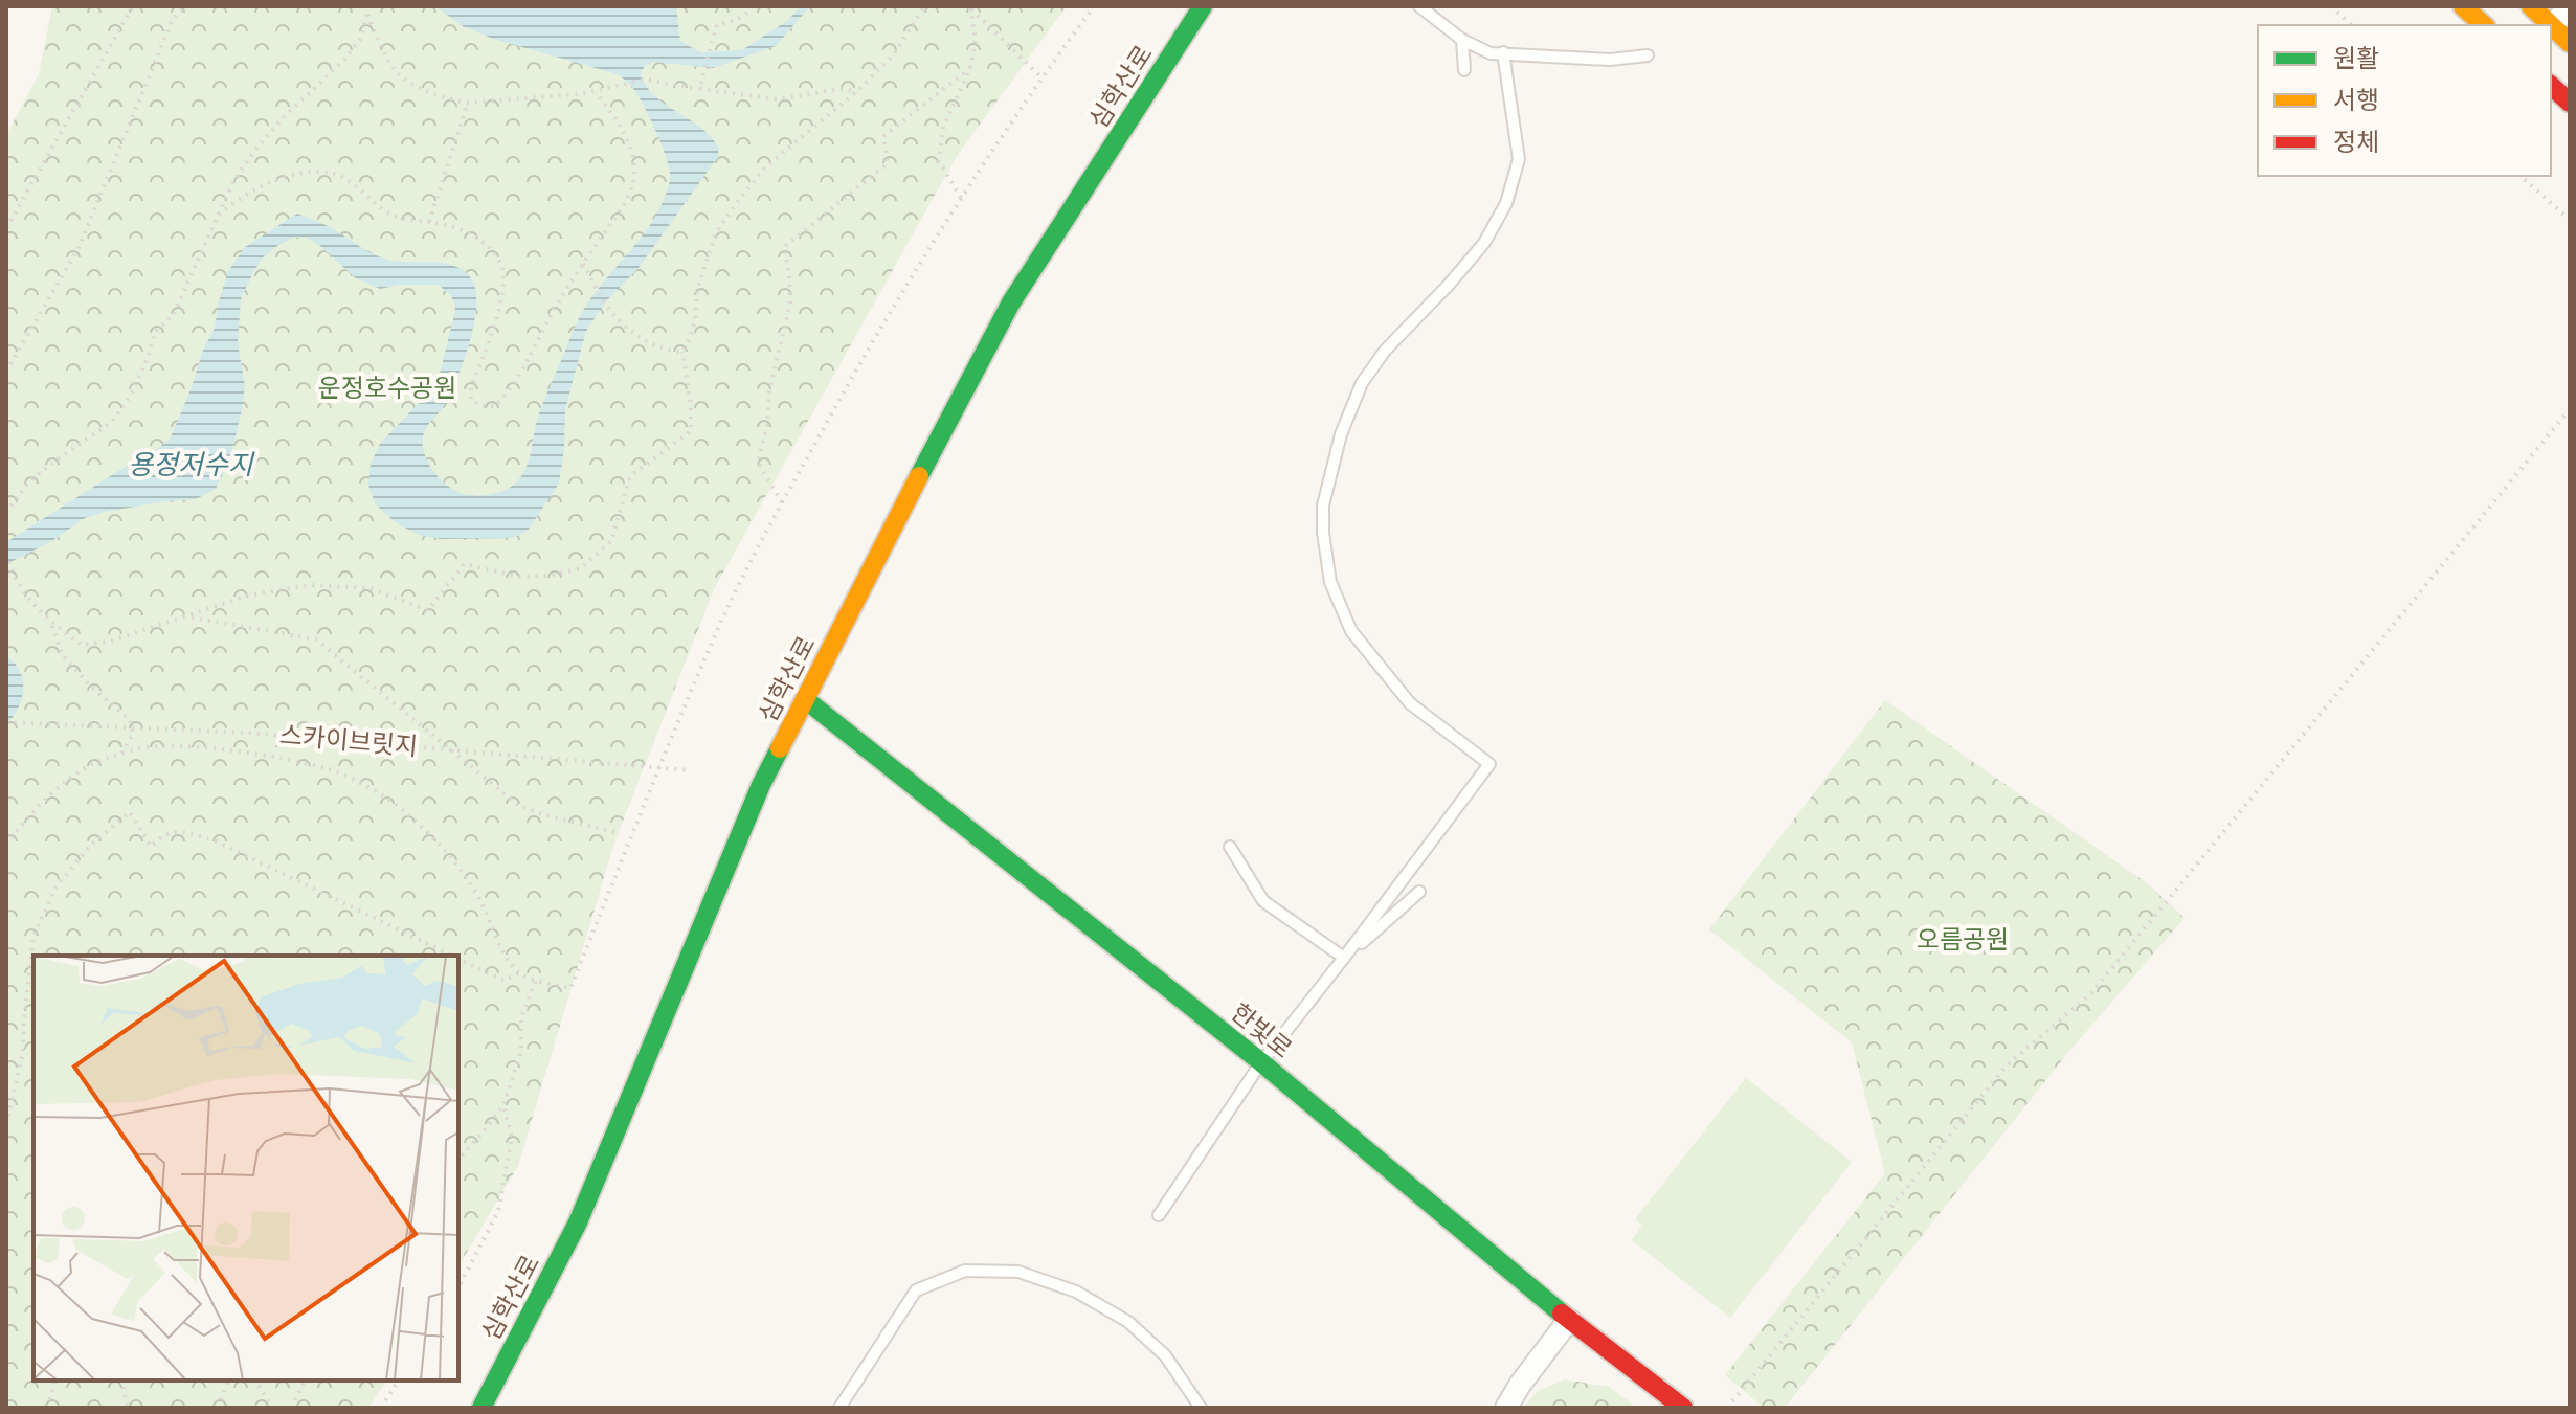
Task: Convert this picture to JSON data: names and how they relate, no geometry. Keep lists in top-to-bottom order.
{
  "streets": {
    "street": ["심학산로", "한빛로"],
    "path": ["스카이브릿지"]
  },
  "crossings": [
    ["심학산로", "한빛로"]
  ],
  "water": ["용정저수지"],
  "parks": ["운정호수공원", "오름공원"],
  "legend": ["원활", "서행", "정체"]
}
